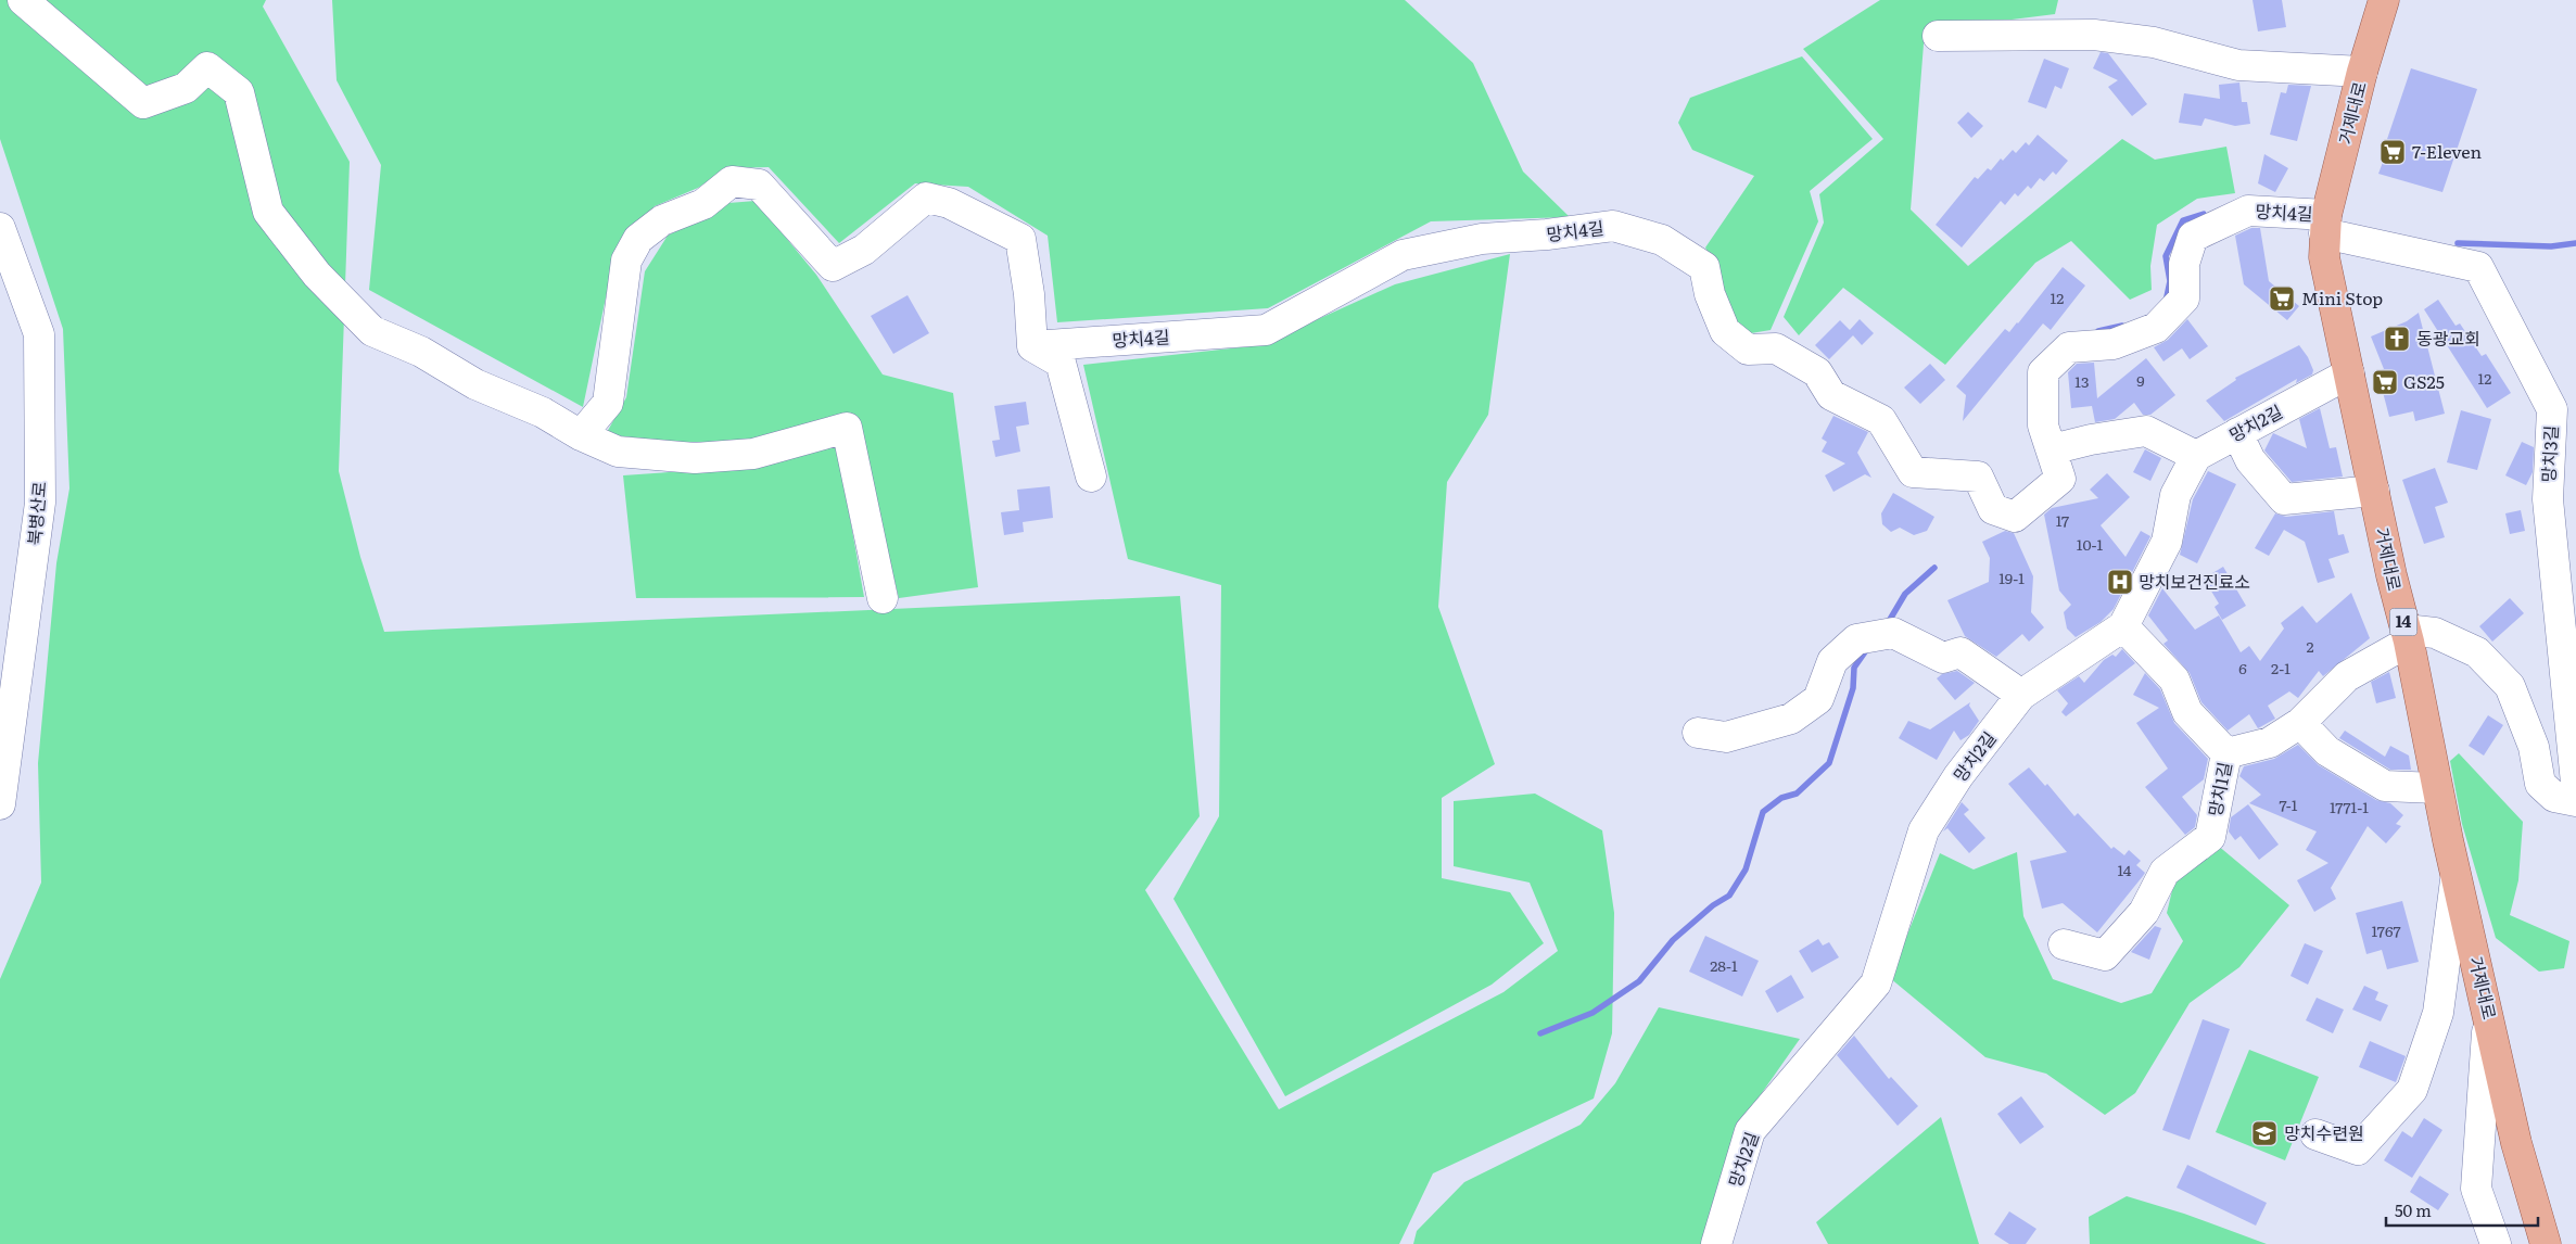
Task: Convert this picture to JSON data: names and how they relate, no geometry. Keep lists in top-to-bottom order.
{
  "streets": {
    "main road": ["거제대로", "14"],
    "street": [
      "망치4길",
      "망치2길",
      "망치3길",
      "북병산로",
      "망치1길"
    ]
  },
  "crossings": [
    ["거제대로", "망치4길"],
    ["거제대로", "망치2길"],
    ["거제대로", "망치3길"],
    ["거제대로", "망치1길"],
    ["망치4길", "망치3길"]
  ],
  "places": {
    "supermarket": ["7-Eleven", "Mini Stop", "GS25"],
    "church": ["동광교회"],
    "hospital": ["망치보건진료소"],
    "school or university": ["망치수련원"]
  },
  "house_numbers": [
    "12",
    "12",
    "9",
    "13",
    "17",
    "10-1",
    "19-1",
    "2",
    "6",
    "2-1",
    "7-1",
    "1771-1",
    "14",
    "1767",
    "28-1"
  ],
  "scale_bar": "50 m"
}
